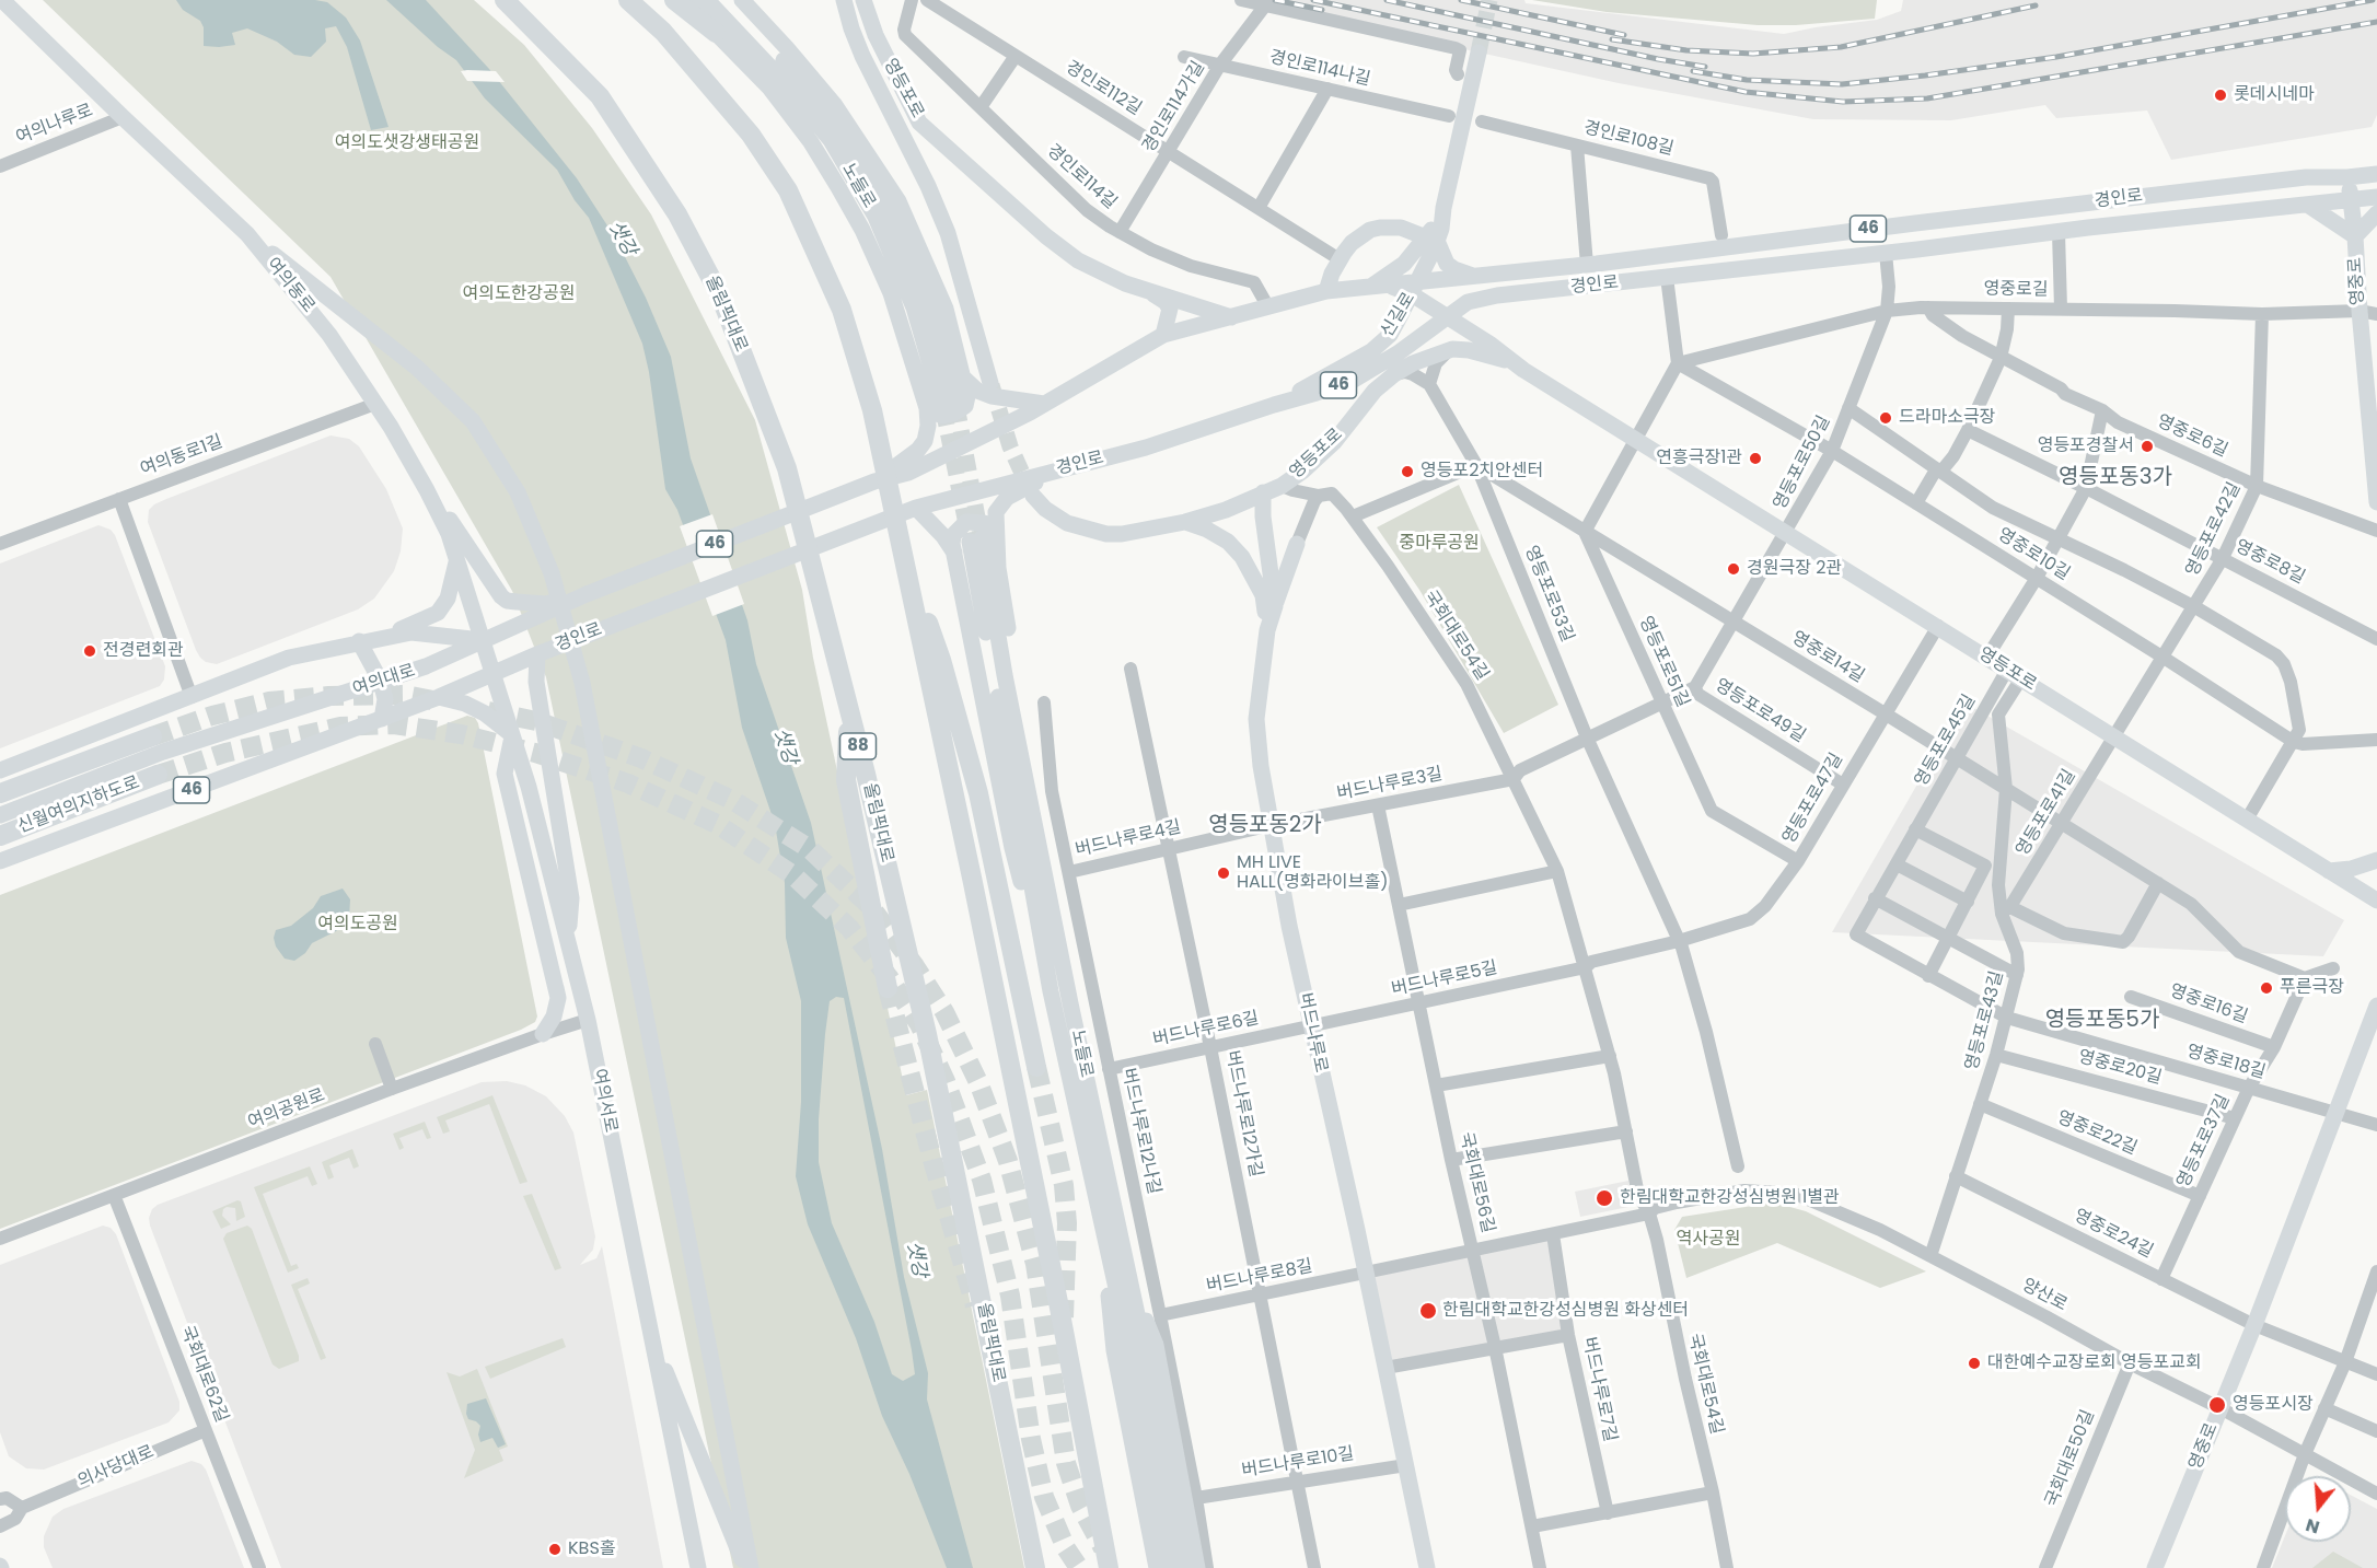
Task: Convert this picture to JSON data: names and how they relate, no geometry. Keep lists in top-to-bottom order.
{
  "streets": {
    "highway": ["올림픽대로", "88", "신월여의지하도로"],
    "main road": [
      "영등포로",
      "노들로",
      "경인로",
      "46",
      "영중로",
      "여의동로",
      "신길로",
      "여의대로",
      "버드나루로",
      "여의서로"
    ],
    "street": [
      "경인로114나길",
      "경인로112길",
      "경인로114가길",
      "여의나루로",
      "경인로108길",
      "경인로114길",
      "영중로길",
      "영중로6길",
      "여의동로1길",
      "영등포로50길",
      "영등포로42길",
      "영중로10길",
      "영중로8길",
      "영등포로53길",
      "국회대로54길",
      "영중로14길",
      "영등포로51길",
      "영등포로49길",
      "영등포로45길",
      "버드나루로3길",
      "영등포로47길",
      "영등포로41길",
      "버드나루로4길",
      "버드나루로5길",
      "영중로16길",
      "영등포로43길",
      "버드나루로6길",
      "영중로18길",
      "영중로20길",
      "여의공원로",
      "버드나루로12가길",
      "버드나루로12나길",
      "영중로22길",
      "영등포로37길",
      "국회대로56길",
      "영중로24길",
      "버드나루로8길",
      "양산로",
      "국회대로62길",
      "버드나루로7길",
      "국회대로50길",
      "버드나루로10길",
      "의사당대로"
    ]
  },
  "crossings": [
    ["경인로114나길", "경인로114가길"],
    ["영등포로", "경인로"],
    ["영등포로", "신길로"],
    ["영등포로", "영등포로50길"],
    ["영등포로", "영등포로42길"],
    ["영등포로", "영등포로49길"],
    ["영등포로", "영등포로45길"],
    ["영등포로", "영등포로47길"],
    ["영등포로", "영등포로41길"],
    ["영등포로", "영등포로43길"],
    ["영등포로", "버드나루로"],
    ["경인로112길", "경인로114가길"],
    ["경인로114가길", "경인로114길"],
    ["여의나루로", "여의동로"],
    ["경인로108길", "경인로"],
    ["경인로114길", "경인로"],
    ["경인로", "영중로"],
    ["경인로", "여의동로"],
    ["경인로", "신길로"],
    ["경인로", "영등포로50길"],
    ["경인로", "여의대로"],
    ["경인로", "여의서로"],
    ["영중로", "영중로길"],
    ["영중로", "영중로18길"],
    ["영중로", "영중로24길"],
    ["영중로", "양산로"],
    ["여의동로", "여의동로1길"],
    ["여의동로", "여의대로"],
    ["여의동로", "여의서로"],
    ["영중로길", "영중로6길"],
    ["영중로길", "영등포로50길"],
    ["영중로길", "영등포로42길"],
    ["영중로길", "영중로10길"],
    ["영중로6길", "영등포로42길"],
    ["영등포로50길", "영등포로42길"],
    ["영등포로50길", "영중로10길"],
    ["영등포로50길", "영등포로49길"],
    ["영등포로42길", "영중로10길"],
    ["영등포로42길", "영중로8길"],
    ["영등포로42길", "영등포로41길"],
    ["영등포로53길", "영중로14길"],
    ["영등포로53길", "영등포로49길"],
    ["영등포로53길", "영등포로47길"],
    ["국회대로54길", "버드나루로3길"],
    ["국회대로54길", "버드나루로5길"],
    ["국회대로54길", "양산로"],
    ["영중로14길", "영등포로51길"],
    ["영중로14길", "영등포로49길"],
    ["영중로14길", "영등포로45길"],
    ["영중로14길", "영등포로47길"],
    ["영중로14길", "영등포로41길"],
    ["영중로14길", "영등포로43길"],
    ["영중로14길", "영등포로37길"],
    ["영등포로51길", "영등포로49길"],
    ["영등포로51길", "영등포로47길"],
    ["여의대로", "여의서로"],
    ["영등포로49길", "영등포로47길"],
    ["영등포로45길", "영중로18길"],
    ["버드나루로3길", "버드나루로4길"],
    ["버드나루로3길", "버드나루로"],
    ["버드나루로3길", "국회대로56길"],
    ["영등포로41길", "영등포로43길"],
    ["버드나루로4길", "버드나루로"],
    ["버드나루로4길", "버드나루로12가길"],
    ["버드나루로4길", "버드나루로12나길"],
    ["버드나루로5길", "버드나루로6길"],
    ["버드나루로5길", "버드나루로"],
    ["버드나루로5길", "국회대로56길"],
    ["영중로16길", "영등포로37길"],
    ["영등포로43길", "영중로18길"],
    ["영등포로43길", "영중로20길"],
    ["영등포로43길", "영중로22길"],
    ["영등포로43길", "영중로24길"],
    ["영등포로43길", "양산로"],
    ["버드나루로6길", "버드나루로"],
    ["버드나루로6길", "버드나루로12가길"],
    ["버드나루로6길", "버드나루로12나길"],
    ["버드나루로", "버드나루로8길"],
    ["버드나루로", "버드나루로10길"],
    ["영중로18길", "영등포로37길"],
    ["영중로20길", "영등포로37길"],
    ["여의서로", "여의공원로"],
    ["여의공원로", "국회대로62길"],
    ["버드나루로12가길", "버드나루로8길"],
    ["버드나루로12가길", "버드나루로10길"],
    ["버드나루로12나길", "버드나루로8길"],
    ["버드나루로12나길", "버드나루로10길"],
    ["영중로22길", "영등포로37길"],
    ["영등포로37길", "영중로24길"],
    ["양산로", "국회대로50길"],
    ["국회대로62길", "의사당대로"]
  ],
  "districts": ["영등포동3가", "영등포동2가", "영등포동5가"],
  "water": ["샛강"],
  "parks": [
    "여의도샛강생태공원",
    "여의도한강공원",
    "중마루공원",
    "여의도공원",
    "역사공원"
  ],
  "places": [
    "롯데시네마",
    "드라마소극장",
    "영등포경찰서",
    "연흥극장1관",
    "영등포2치안센터",
    "경원극장 2관",
    "전경련회관",
    "MH LIVE HALL(명화라이브홀)",
    "푸른극장",
    "한림대학교한강성심병원 1별관",
    "한림대학교한강성심병원 화상센터",
    "대한예수교장로회 영등포교회",
    "영등포시장",
    "KBS홀"
  ],
  "north": "bottom"
}
